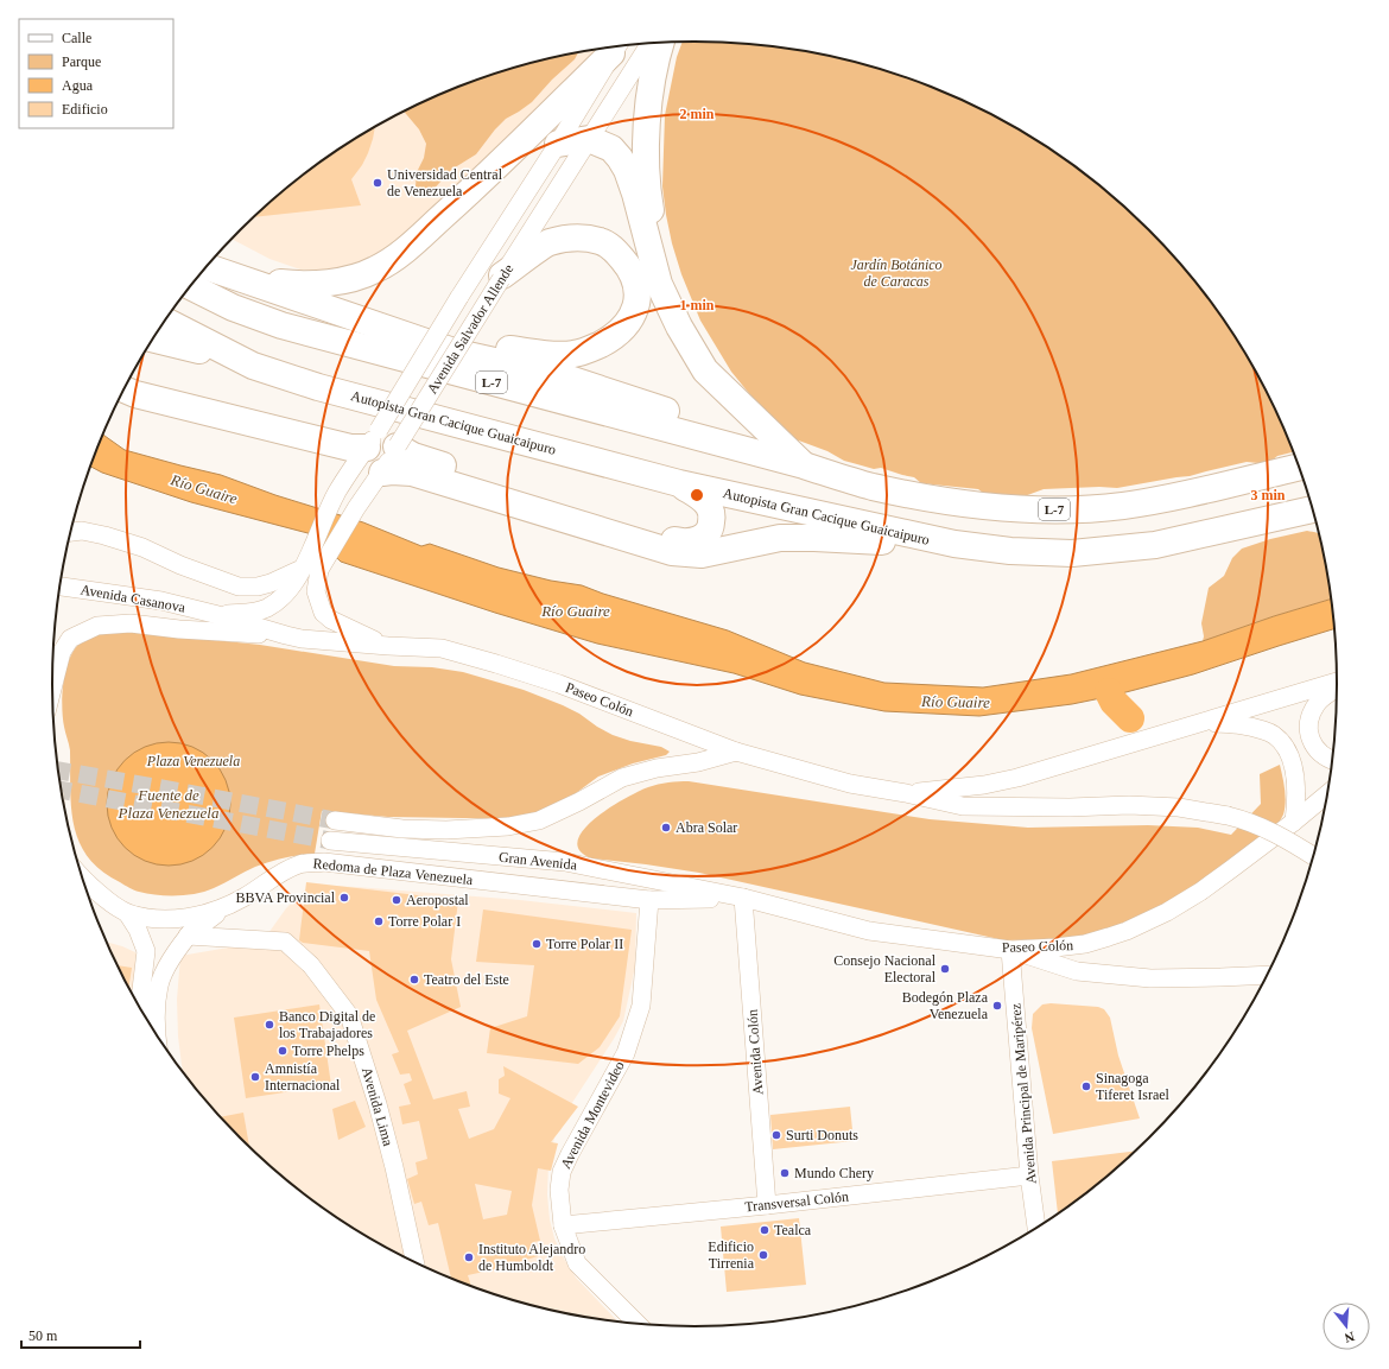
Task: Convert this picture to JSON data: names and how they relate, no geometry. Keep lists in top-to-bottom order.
{
  "streets": {
    "highway": ["L-7", "Autopista Gran Cacique Guaicaipuro"],
    "street": [
      "Avenida Salvador Allende",
      "Avenida Casanova",
      "Paseo Colón",
      "Gran Avenida",
      "Redoma de Plaza Venezuela",
      "Avenida Colón",
      "Avenida Principal de Maripérez",
      "Avenida Lima",
      "Avenida Montevideo",
      "Transversal Colón"
    ]
  },
  "crossings": [
    ["Avenida Salvador Allende", "Avenida Casanova"],
    ["Avenida Salvador Allende", "Paseo Colón"],
    ["Avenida Casanova", "Paseo Colón"],
    ["Paseo Colón", "Gran Avenida"],
    ["Paseo Colón", "Redoma de Plaza Venezuela"],
    ["Paseo Colón", "Avenida Colón"],
    ["Paseo Colón", "Avenida Principal de Maripérez"],
    ["Gran Avenida", "Redoma de Plaza Venezuela"],
    ["Gran Avenida", "Avenida Colón"],
    ["Redoma de Plaza Venezuela", "Avenida Colón"],
    ["Redoma de Plaza Venezuela", "Avenida Montevideo"],
    ["Avenida Colón", "Transversal Colón"],
    ["Avenida Principal de Maripérez", "Transversal Colón"],
    ["Avenida Montevideo", "Transversal Colón"]
  ],
  "water": ["Río Guaire", "Fuente de Plaza Venezuela"],
  "parks": ["Jardín Botánico de Caracas", "Plaza Venezuela"],
  "places": [
    "Universidad Central de Venezuela",
    "Abra Solar",
    "BBVA Provincial",
    "Aeropostal",
    "Torre Polar I",
    "Torre Polar II",
    "Consejo Nacional Electoral",
    "Teatro del Este",
    "Bodegón Plaza Venezuela",
    "Banco Digital de los Trabajadores",
    "Torre Phelps",
    "Amnistía Internacional",
    "Sinagoga Tiferet Israel",
    "Surti Donuts",
    "Mundo Chery",
    "Tealca",
    "Edificio Tirrenia",
    "Instituto Alejandro de Humboldt"
  ],
  "legend": [
    "Calle",
    "Parque",
    "Agua",
    "Edificio"
  ],
  "scale_bar": "50 m",
  "north": "bottom",
  "rings": ["2 min", "1 min", "3 min"]
}
